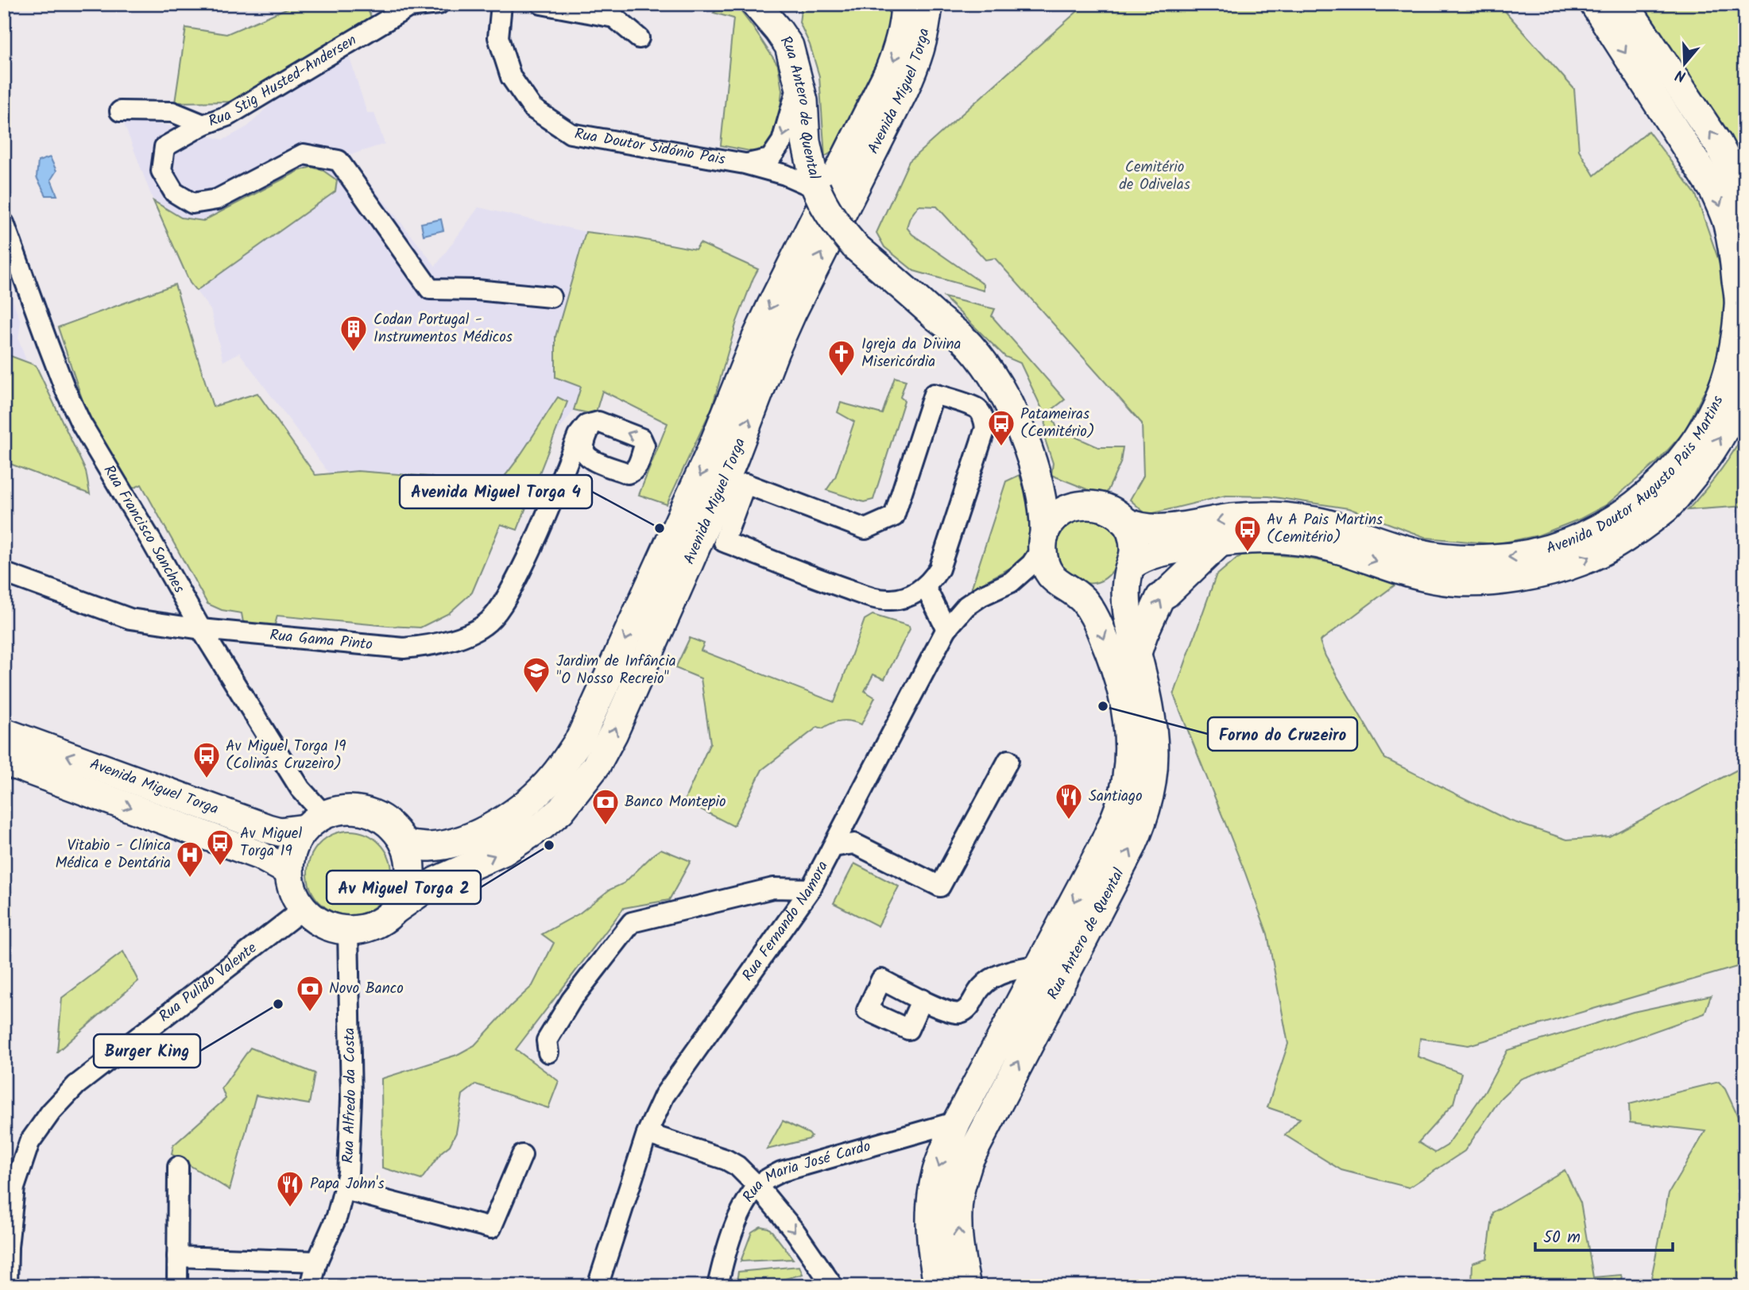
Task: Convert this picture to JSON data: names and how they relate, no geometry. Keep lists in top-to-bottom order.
{
  "streets": {
    "main road": ["Avenida Miguel Torga", "Rua Antero de Quental", "Avenida Doutor Augusto Pais Martins"],
    "street": [
      "Rua Stig Husted-Andersen",
      "Rua Doutor Sidónio Pais",
      "Rua Francisco Sanches",
      "Rua Gama Pinto",
      "Rua Fernando Namora",
      "Rua Pulido Valente",
      "Rua Alfredo da Costa",
      "Rua Maria José Cardo"
    ]
  },
  "crossings": [
    ["Avenida Miguel Torga", "Rua Francisco Sanches"],
    ["Avenida Miguel Torga", "Rua Pulido Valente"],
    ["Avenida Miguel Torga", "Rua Alfredo da Costa"],
    ["Rua Antero de Quental", "Rua Doutor Sidónio Pais"],
    ["Rua Antero de Quental", "Avenida Doutor Augusto Pais Martins"],
    ["Rua Antero de Quental", "Rua Maria José Cardo"],
    ["Rua Francisco Sanches", "Rua Gama Pinto"],
    ["Rua Francisco Sanches", "Rua Pulido Valente"],
    ["Rua Francisco Sanches", "Rua Alfredo da Costa"],
    ["Rua Pulido Valente", "Rua Alfredo da Costa"]
  ],
  "parks": ["Cemitério de Odivelas"],
  "places": {
    "building": ["Codan Portugal - Instrumentos Médicos"],
    "church": ["Igreja da Divina Misericórdia"],
    "bus stop": [
      "Patameiras (Cemitério)",
      "Av A Pais Martins (Cemitério)",
      "Av Miguel Torga 19 (Colinas Cruzeiro)",
      "Av Miguel Torga 19"
    ],
    "other": [
      "Avenida Miguel Torga 4",
      "Forno do Cruzeiro",
      "Av Miguel Torga 2",
      "Burger King"
    ],
    "school or university": ["Jardim de Infância \"O Nosso Recreio\""],
    "restaurant": ["Santiago", "Papa John's"],
    "bank": ["Banco Montepio", "Novo Banco"],
    "hospital": ["Vitabio - Clínica Médica e Dentária"]
  },
  "scale_bar": "50 m",
  "north": "bottom"
}
